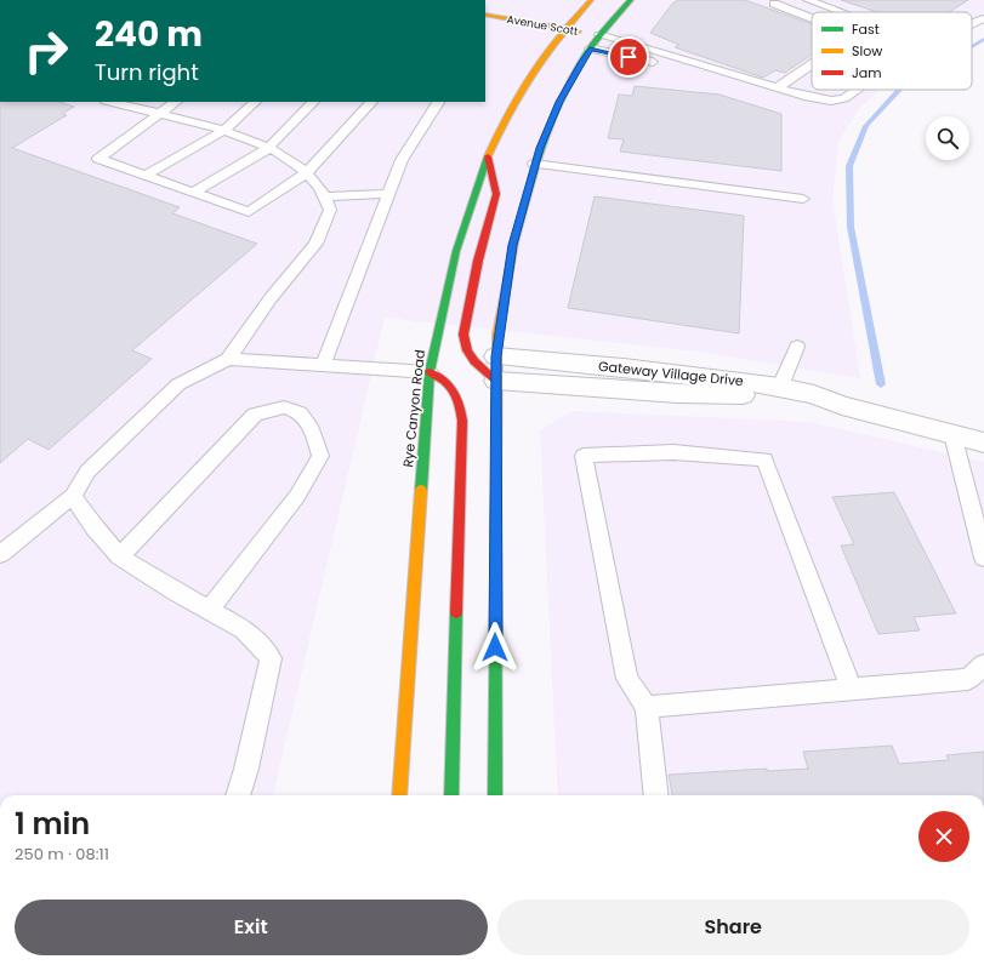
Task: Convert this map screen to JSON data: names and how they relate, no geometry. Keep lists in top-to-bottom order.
{
  "streets": {
    "main road": ["Avenue Scott", "Rye Canyon Road"],
    "street": ["Gateway Village Drive"]
  },
  "crossings": [
    ["Avenue Scott", "Rye Canyon Road"]
  ],
  "legend": ["Fast", "Slow", "Jam"],
  "page": {
    "turn": ["240 m", "Turn right"],
    "heading": ["1 min", "250 m · 08:11"],
    "buttons": ["Exit", "Share"]
  }
}
